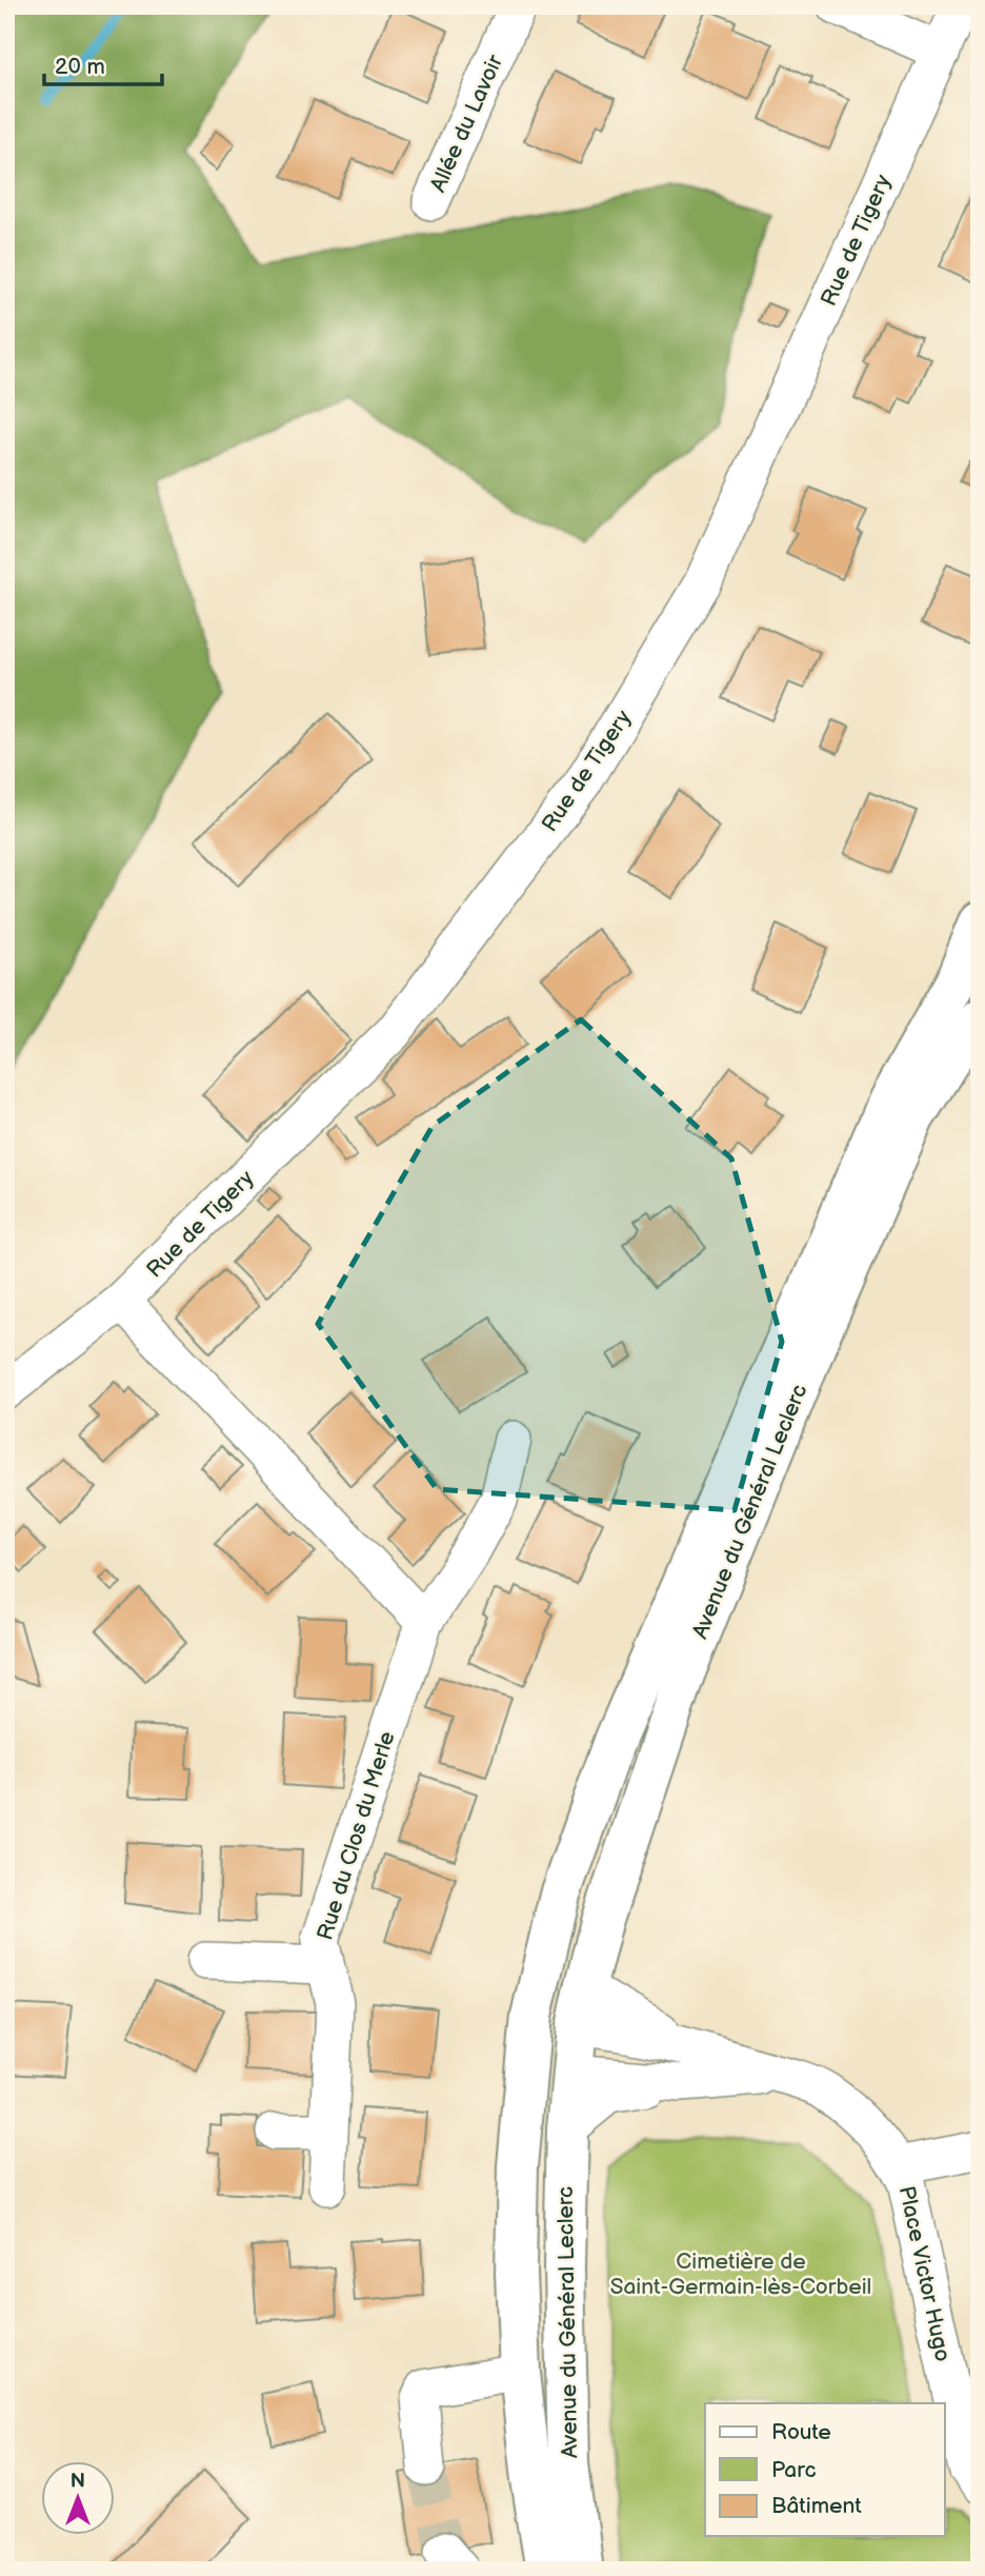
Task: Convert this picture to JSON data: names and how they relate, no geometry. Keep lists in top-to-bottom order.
{
  "streets": {
    "main road": ["Avenue du Général Leclerc"],
    "street": [
      "Allée du Lavoir",
      "Rue de Tigery",
      "Rue du Clos du Merle",
      "Place Victor Hugo"
    ]
  },
  "crossings": [
    ["Avenue du Général Leclerc", "Place Victor Hugo"]
  ],
  "parks": ["Cimetière de Saint-Germain-lès-Corbeil"],
  "legend": ["Route", "Parc", "Bâtiment"],
  "scale_bar": "20 m",
  "north": "top"
}
